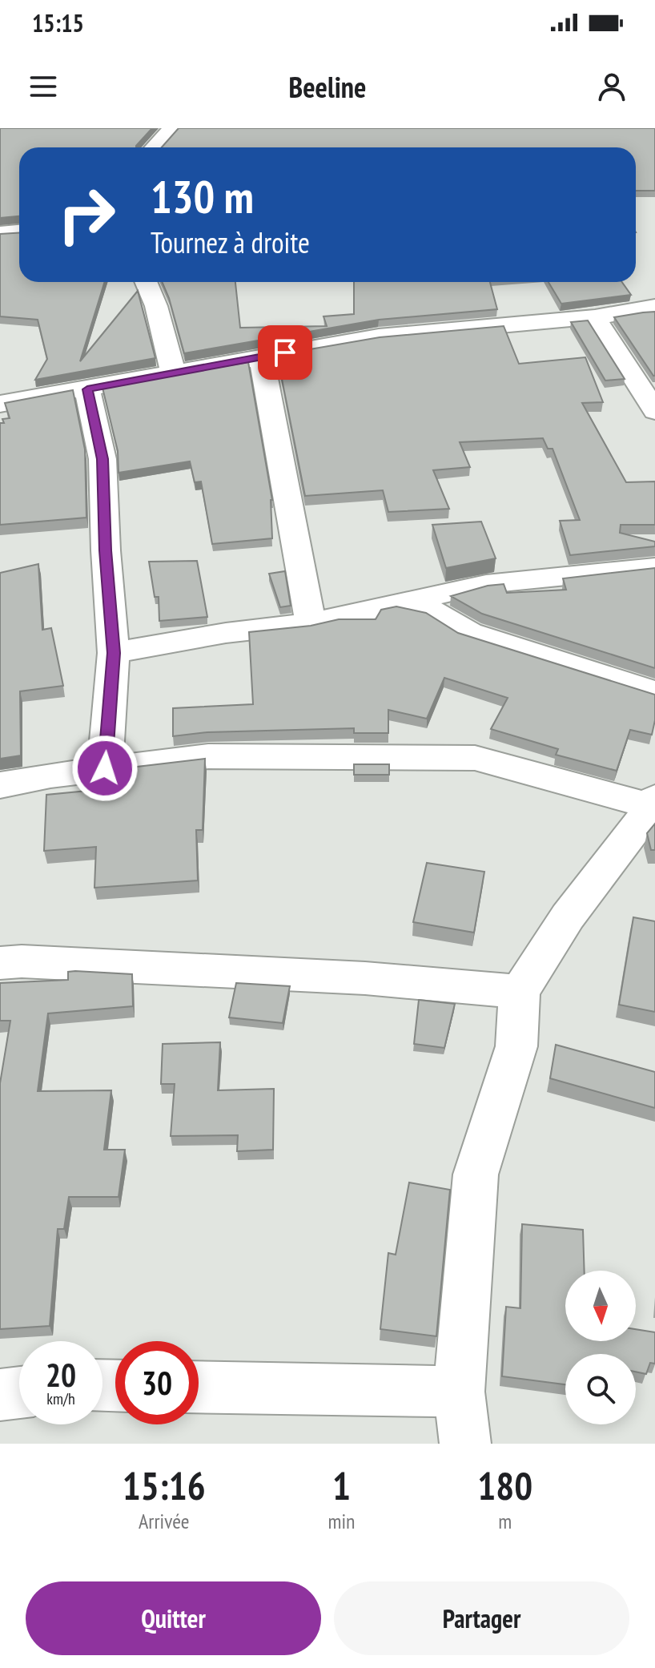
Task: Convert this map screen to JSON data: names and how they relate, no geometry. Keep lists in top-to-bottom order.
{
  "north": "bottom",
  "page": {
    "status": "15:15",
    "header": "Beeline",
    "turn": ["130 m", "Tournez à droite"],
    "speed": "20 km/h",
    "limit": "30",
    "eta": [
      "15:16",
      "Arrivée",
      "1",
      "min",
      "180",
      "m"
    ],
    "buttons": ["Quitter", "Partager"]
  }
}
